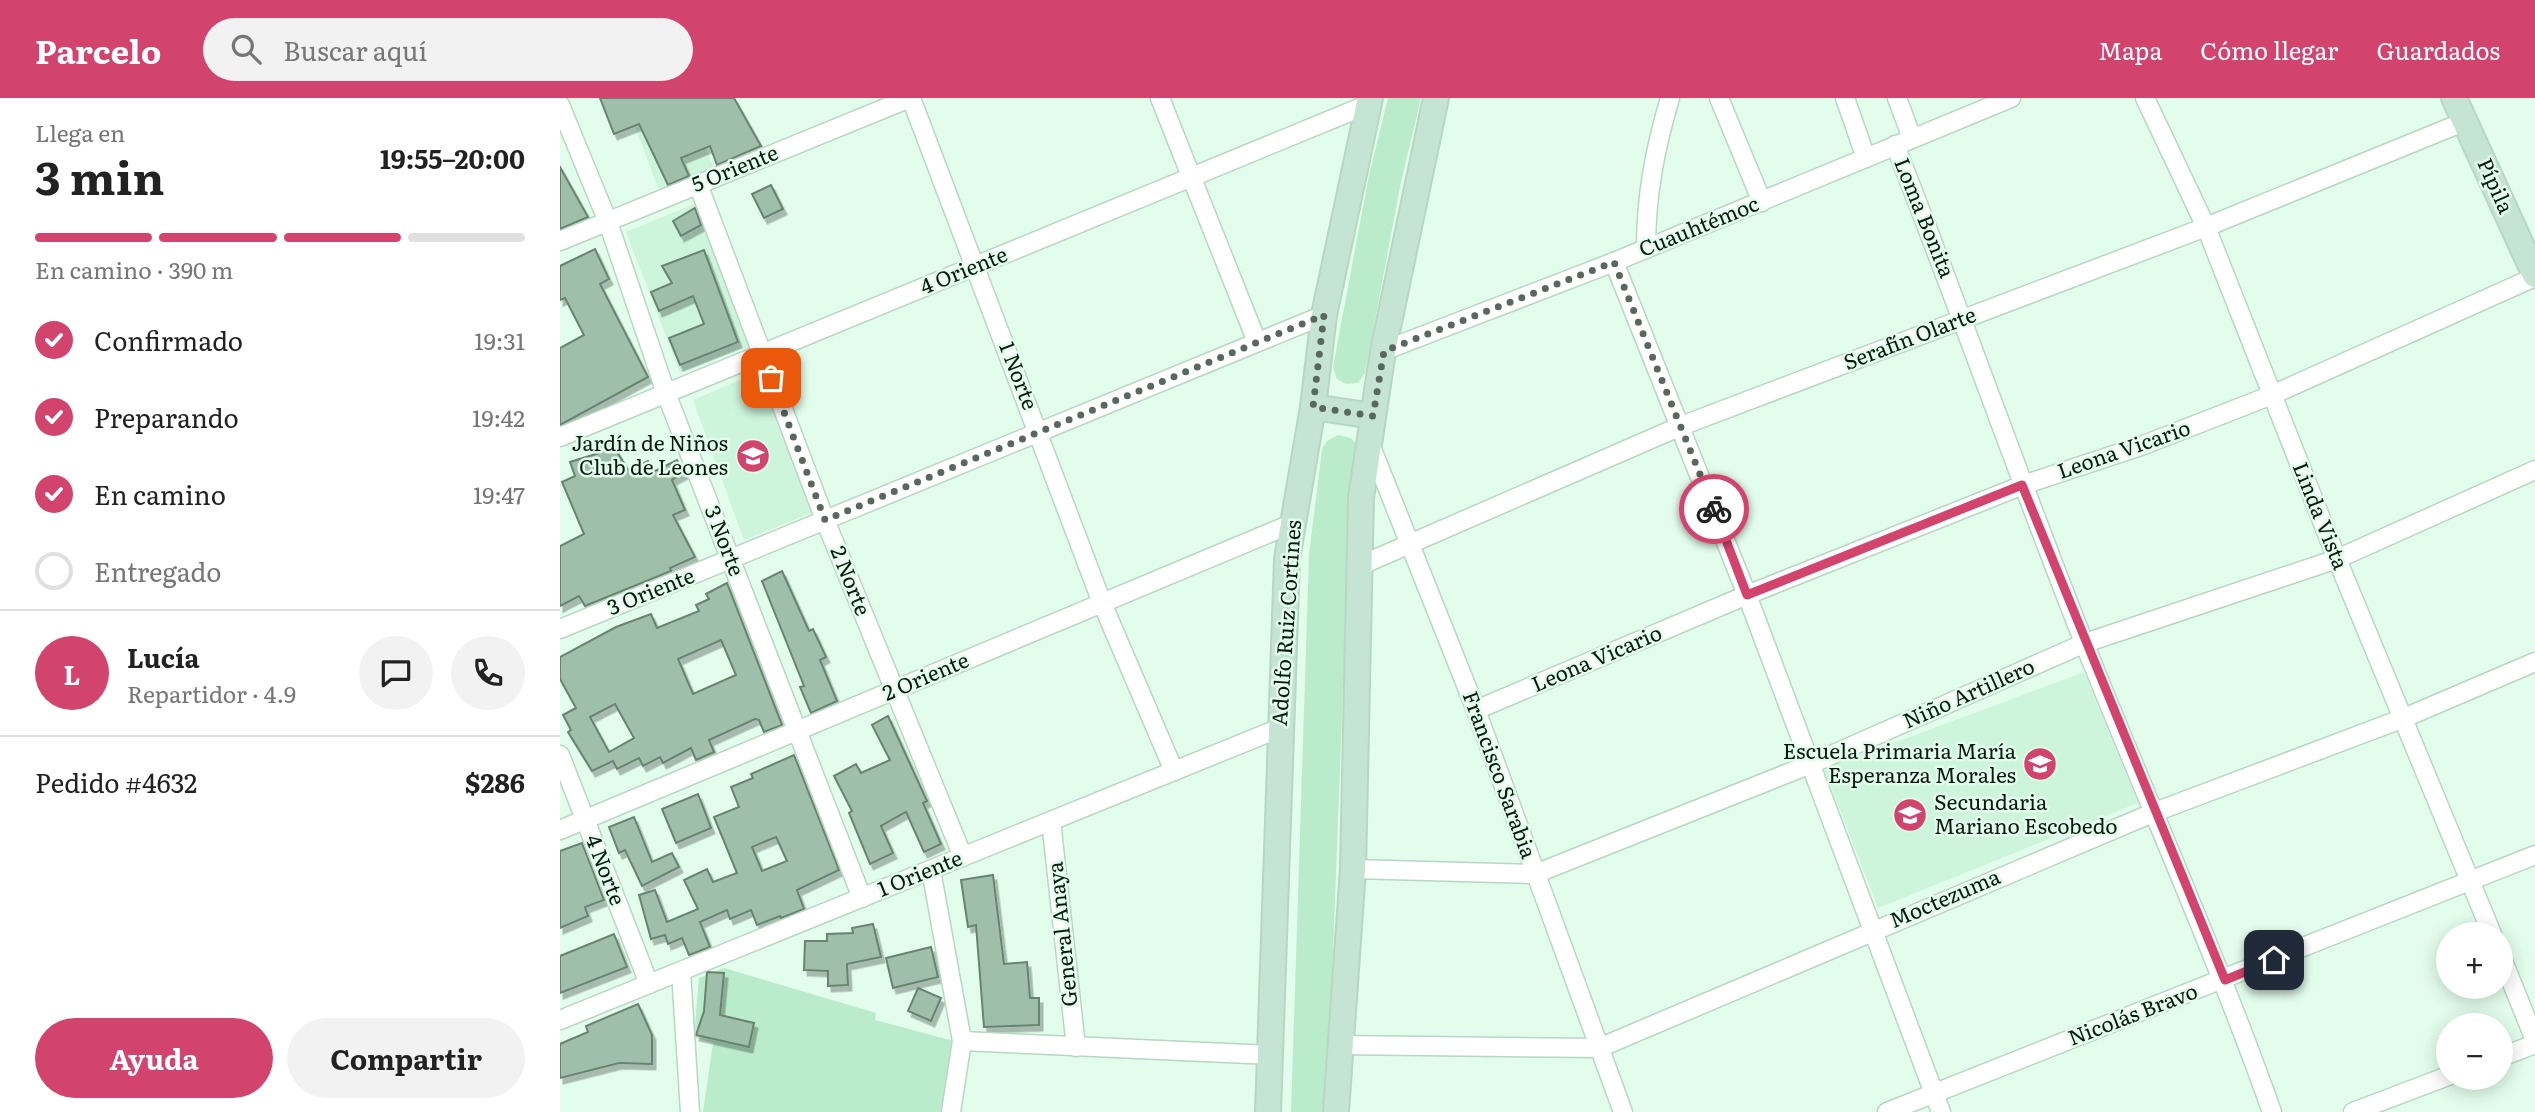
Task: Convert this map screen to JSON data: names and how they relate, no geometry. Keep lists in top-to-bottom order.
{
  "streets": {
    "main road": ["Pípila", "Adolfo Ruiz Cortines"],
    "street": [
      "5 Oriente",
      "Loma Bonita",
      "Cuauhtémoc",
      "4 Oriente",
      "Serafín Olarte",
      "1 Norte",
      "Leona Vicario",
      "Linda Vista",
      "3 Norte",
      "2 Norte",
      "3 Oriente",
      "2 Oriente",
      "Niño Artillero",
      "Francisco Sarabia",
      "4 Norte",
      "1 Oriente",
      "Moctezuma",
      "General Anaya",
      "Nicolás Bravo"
    ]
  },
  "crossings": [
    ["5 Oriente", "1 Norte"],
    ["5 Oriente", "3 Norte"],
    ["5 Oriente", "2 Norte"],
    ["Pípila", "Serafín Olarte"],
    ["Pípila", "Leona Vicario"],
    ["Loma Bonita", "Cuauhtémoc"],
    ["Loma Bonita", "Serafín Olarte"],
    ["Loma Bonita", "Leona Vicario"],
    ["Loma Bonita", "Niño Artillero"],
    ["Loma Bonita", "Moctezuma"],
    ["Loma Bonita", "Nicolás Bravo"],
    ["4 Oriente", "1 Norte"],
    ["4 Oriente", "3 Norte"],
    ["4 Oriente", "2 Norte"],
    ["4 Oriente", "Adolfo Ruiz Cortines"],
    ["Serafín Olarte", "Linda Vista"],
    ["Serafín Olarte", "Francisco Sarabia"],
    ["1 Norte", "3 Oriente"],
    ["1 Norte", "2 Oriente"],
    ["1 Norte", "1 Oriente"],
    ["Leona Vicario", "Linda Vista"],
    ["Leona Vicario", "Francisco Sarabia"],
    ["Linda Vista", "Niño Artillero"],
    ["Linda Vista", "Moctezuma"],
    ["Linda Vista", "Nicolás Bravo"],
    ["3 Norte", "3 Oriente"],
    ["3 Norte", "2 Oriente"],
    ["3 Norte", "1 Oriente"],
    ["2 Norte", "3 Oriente"],
    ["2 Norte", "2 Oriente"],
    ["2 Norte", "1 Oriente"],
    ["3 Oriente", "Adolfo Ruiz Cortines"],
    ["Adolfo Ruiz Cortines", "2 Oriente"],
    ["Adolfo Ruiz Cortines", "1 Oriente"],
    ["2 Oriente", "4 Norte"],
    ["Niño Artillero", "Francisco Sarabia"],
    ["Francisco Sarabia", "Moctezuma"],
    ["4 Norte", "1 Oriente"],
    ["1 Oriente", "General Anaya"]
  ],
  "places": {
    "school or university": ["Jardín de Niños Club de Leones", "Escuela Primaria María Esperanza Morales", "Secundaria Mariano Escobedo"]
  },
  "page": {
    "header": "Parcelo",
    "search": "Buscar aquí",
    "nav": ["Mapa", "Cómo llegar", "Guardados"],
    "heading": ["3 min", "Llega en", "19:55–20:00"],
    "panel": [
      "Lucía",
      "Repartidor · 4.9",
      "Pedido #4632",
      "$286"
    ],
    "bar": "En camino · 390 m",
    "list": [
      ["Confirmado", "19:31"],
      ["Preparando", "19:42"],
      ["En camino", "19:47"],
      "Entregado"
    ],
    "round": "L",
    "map_buttons": ["+", "−"],
    "buttons": ["Ayuda", "Compartir"]
  }
}
